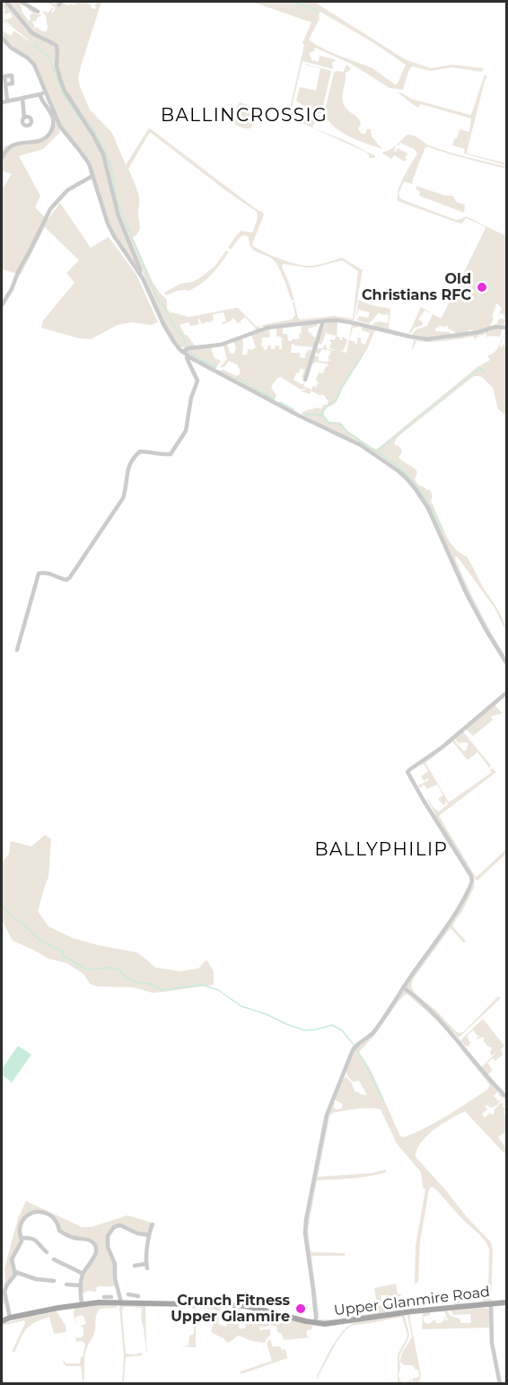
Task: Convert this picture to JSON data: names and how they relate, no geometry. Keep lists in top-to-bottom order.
{
  "streets": {
    "main road": ["Upper Glanmire Road"]
  },
  "districts": ["BALLINCROSSIG", "BALLYPHILIP"],
  "places": ["Old Christians RFC", "Crunch Fitness Upper Glanmire"]
}
